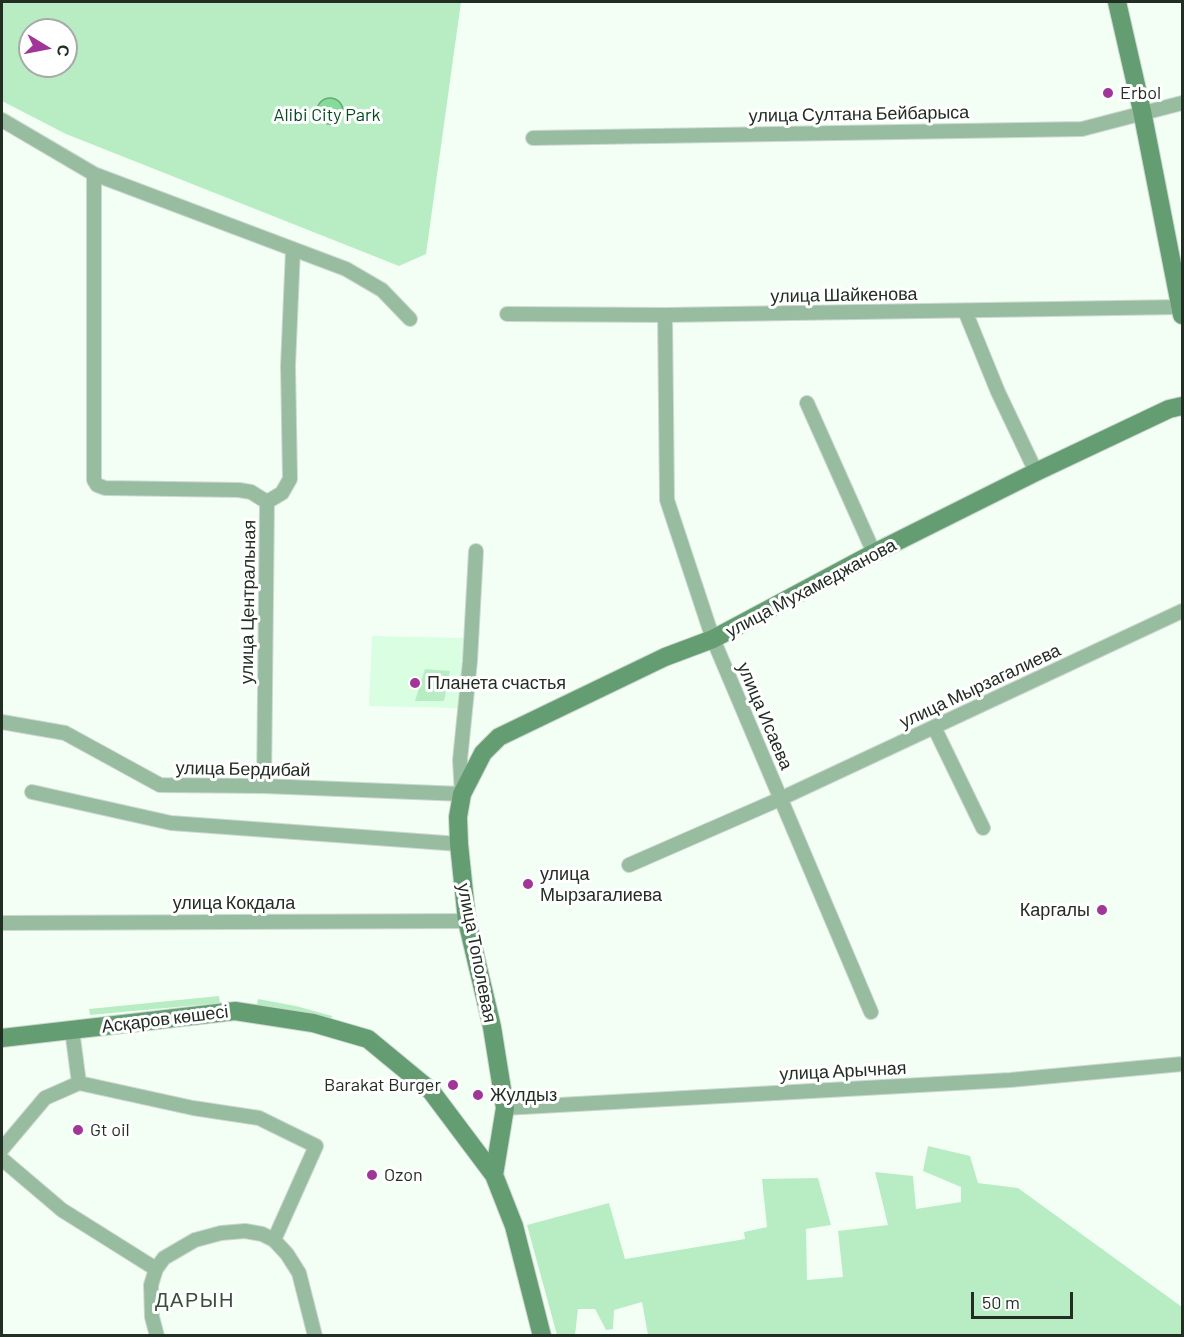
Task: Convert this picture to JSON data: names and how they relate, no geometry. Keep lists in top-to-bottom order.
{
  "streets": {
    "street": [
      "улица Султана Бейбарыса",
      "улица Шайкенова",
      "улица Мухамеджанова",
      "улица Центральная",
      "улица Мырзагалиева",
      "улица Исаева",
      "улица Бердибай",
      "улица Кокдала",
      "улица Тополевая",
      "Асқаров көшесі",
      "улица Арычная"
    ]
  },
  "crossings": [
    ["улица Шайкенова", "улица Исаева"],
    ["улица Мухамеджанова", "улица Исаева"],
    ["улица Мухамеджанова", "улица Бердибай"],
    ["улица Мухамеджанова", "улица Тополевая"],
    ["улица Центральная", "улица Бердибай"],
    ["улица Мырзагалиева", "улица Исаева"],
    ["улица Бердибай", "улица Тополевая"],
    ["улица Кокдала", "улица Тополевая"],
    ["улица Тополевая", "Асқаров көшесі"],
    ["улица Тополевая", "улица Арычная"]
  ],
  "districts": ["ДАРЫН"],
  "parks": ["Alibi City Park"],
  "places": [
    "Erbol",
    "Планета счастья",
    "улица Мырзагалиева",
    "Каргалы",
    "Barakat Burger",
    "Жулдыз",
    "Gt oil",
    "Ozon"
  ],
  "scale_bar": "50 m",
  "north": "right"
}
